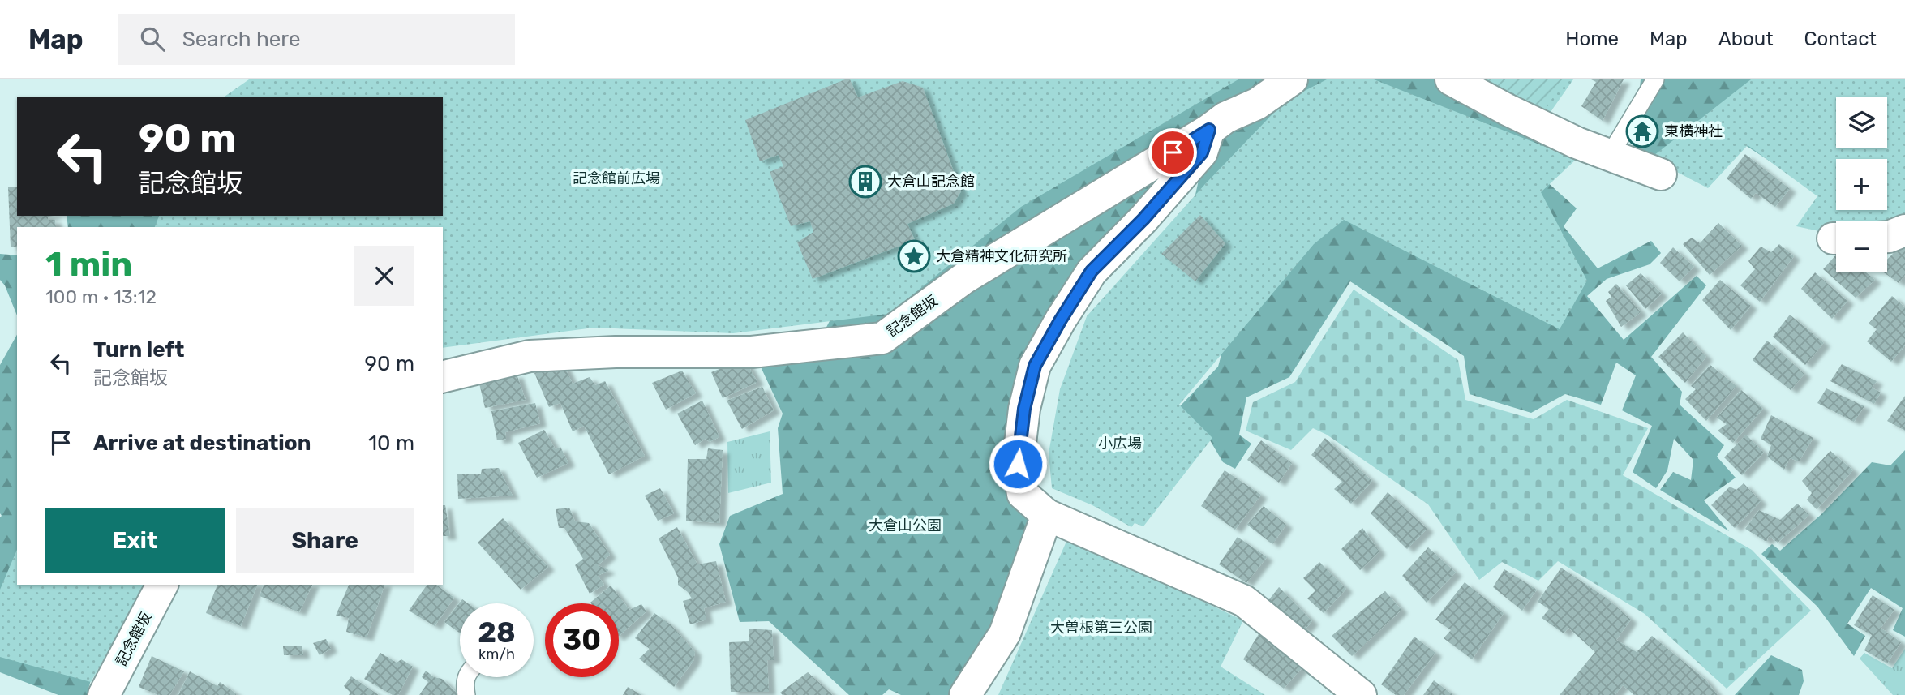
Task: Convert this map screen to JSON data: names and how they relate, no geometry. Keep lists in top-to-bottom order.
{
  "streets": {
    "street": ["記念館坂"]
  },
  "parks": [
    "記念館前広場",
    "小広場",
    "大倉山公園",
    "大曽根第三公園"
  ],
  "places": {
    "temple": ["東横神社"],
    "building": ["大倉山記念館"],
    "place": ["大倉精神文化研究所"]
  },
  "page": {
    "header": "Map",
    "search": "Search here",
    "nav": [
      "Home",
      "Map",
      "About",
      "Contact"
    ],
    "map_buttons": ["+", "−"],
    "turn": ["90 m", "記念館坂"],
    "heading": ["1 min", "100 m · 13:12"],
    "list": [
      {
        "name": "Turn left",
        "note": "記念館坂",
        "value": "90 m"
      },
      {
        "name": "Arrive at destination",
        "value": "10 m"
      }
    ],
    "buttons": ["Exit", "Share"],
    "speed": "28 km/h",
    "limit": "30"
  }
}
